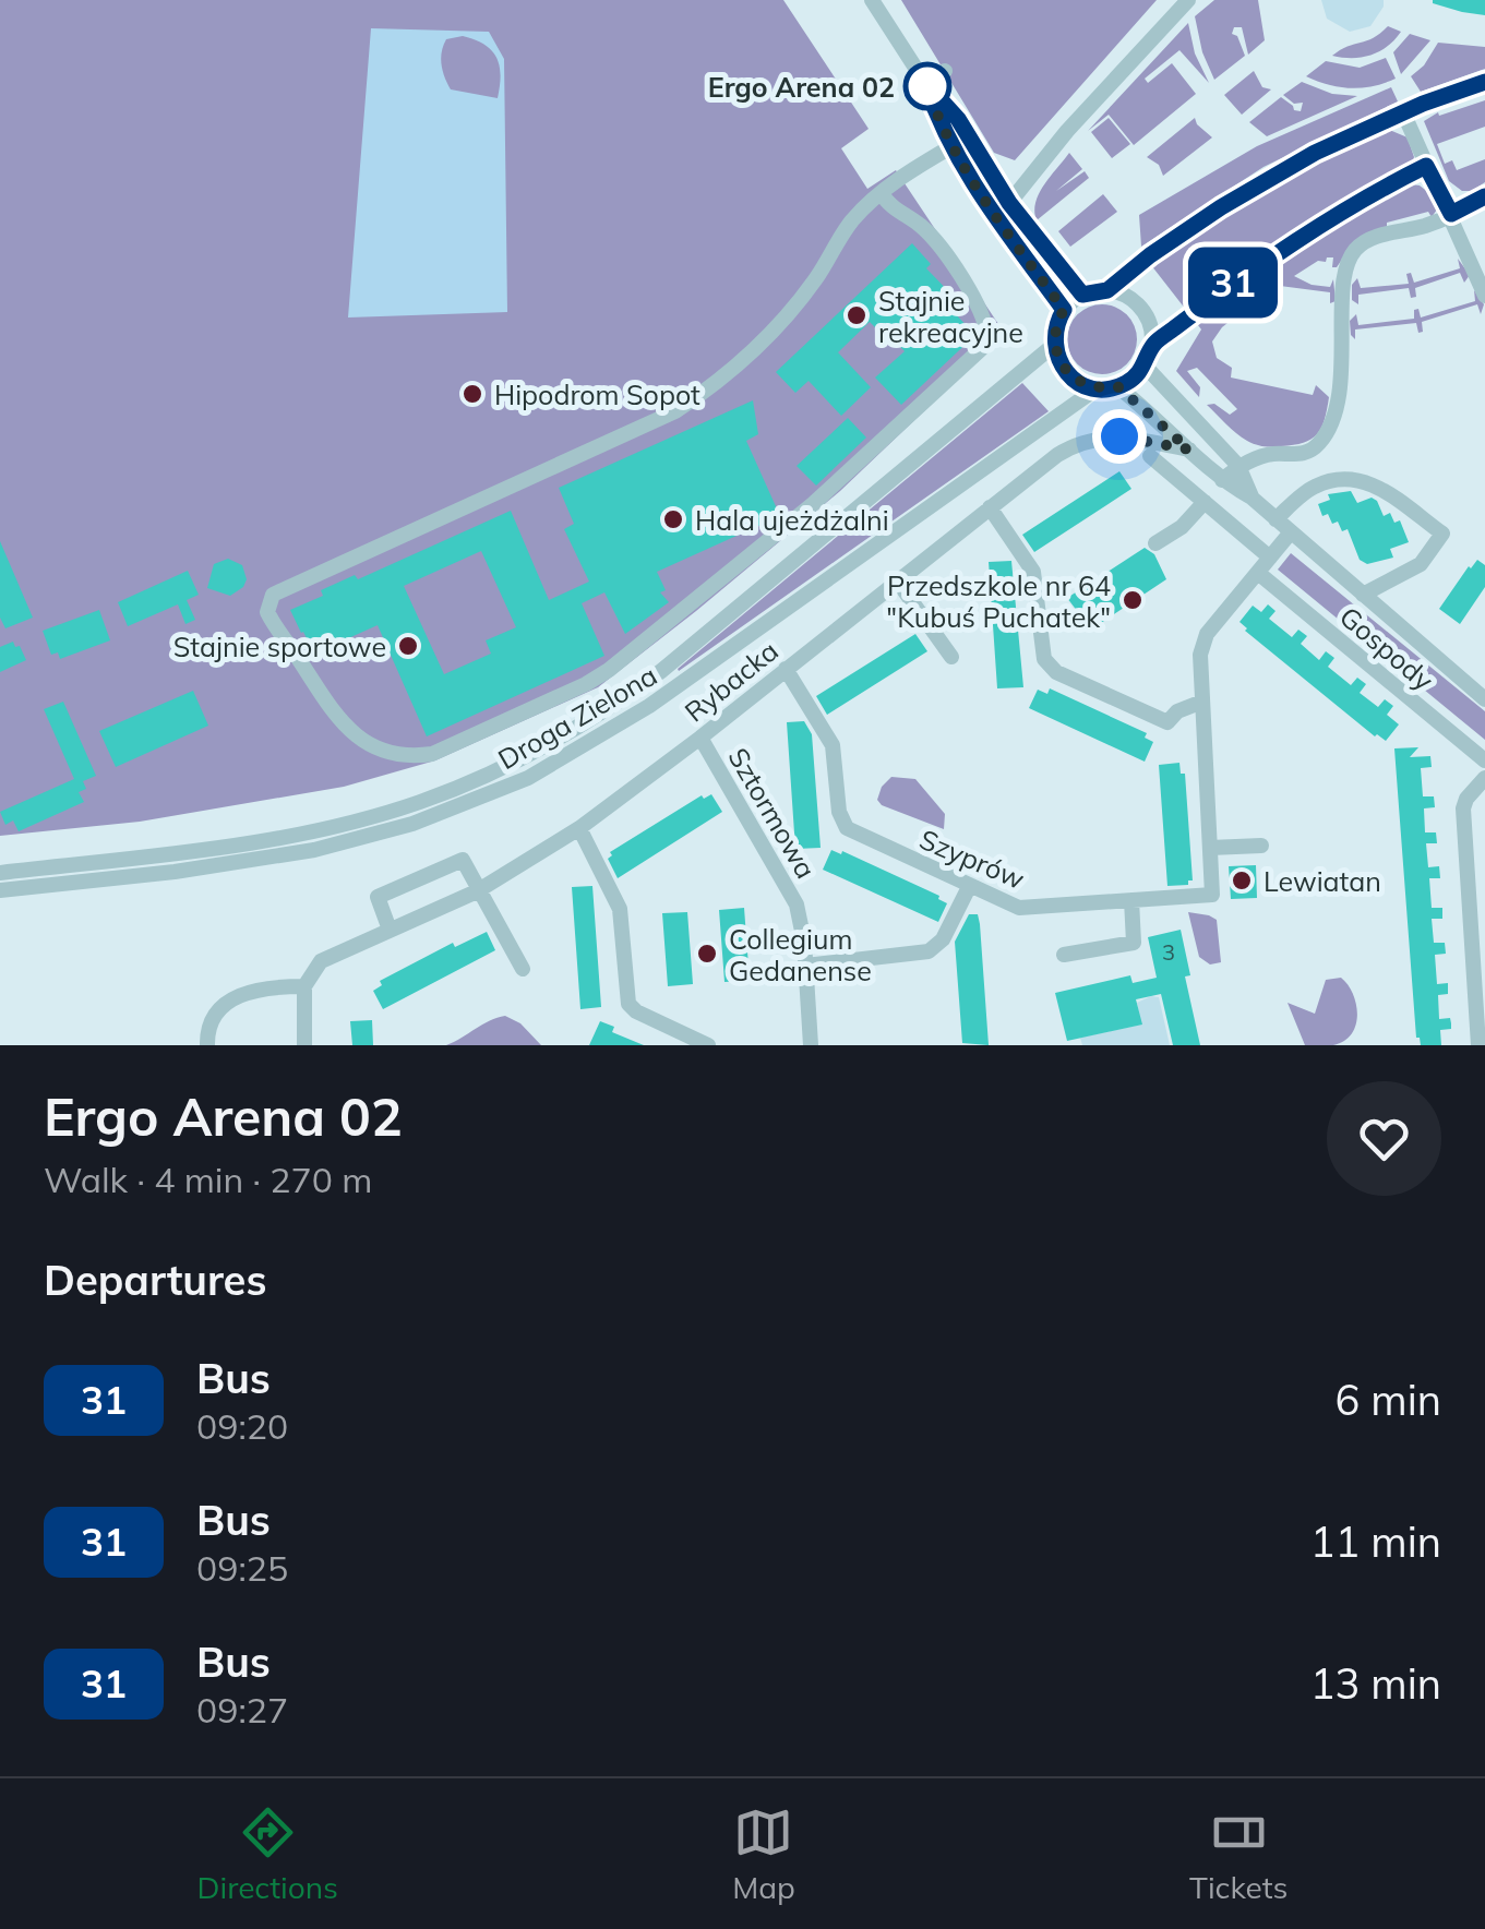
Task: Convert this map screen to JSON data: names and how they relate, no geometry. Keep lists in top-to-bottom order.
{
  "streets": {
    "street": [
      "Gospody",
      "Rybacka",
      "Droga Zielona",
      "Sztormowa",
      "Szyprów"
    ]
  },
  "crossings": [
    ["Gospody", "Rybacka"],
    ["Gospody", "Droga Zielona"],
    ["Gospody", "Szyprów"],
    ["Rybacka", "Sztormowa"],
    ["Rybacka", "Szyprów"]
  ],
  "places": [
    "Ergo Arena 02",
    "Stajnie rekreacyjne",
    "Hipodrom Sopot",
    "Hala ujeżdżalni",
    "Przedszkole nr 64 \"Kubuś Puchatek\"",
    "Stajnie sportowe",
    "Lewiatan",
    "Collegium Gedanense"
  ],
  "lines": ["bus line 31"],
  "house_numbers": ["3"],
  "page": {
    "on_map": "31",
    "heading": [
      ["Ergo Arena 02", "Walk · 4 min · 270 m"],
      "Departures"
    ],
    "list": [
      {
        "mark": "31",
        "name": "Bus",
        "note": "09:20",
        "value": "6 min"
      },
      {
        "mark": "31",
        "name": "Bus",
        "note": "09:25",
        "value": "11 min"
      },
      {
        "mark": "31",
        "name": "Bus",
        "note": "09:27",
        "value": "13 min"
      }
    ],
    "tabs": ["Directions", "Map", "Tickets"]
  }
}
